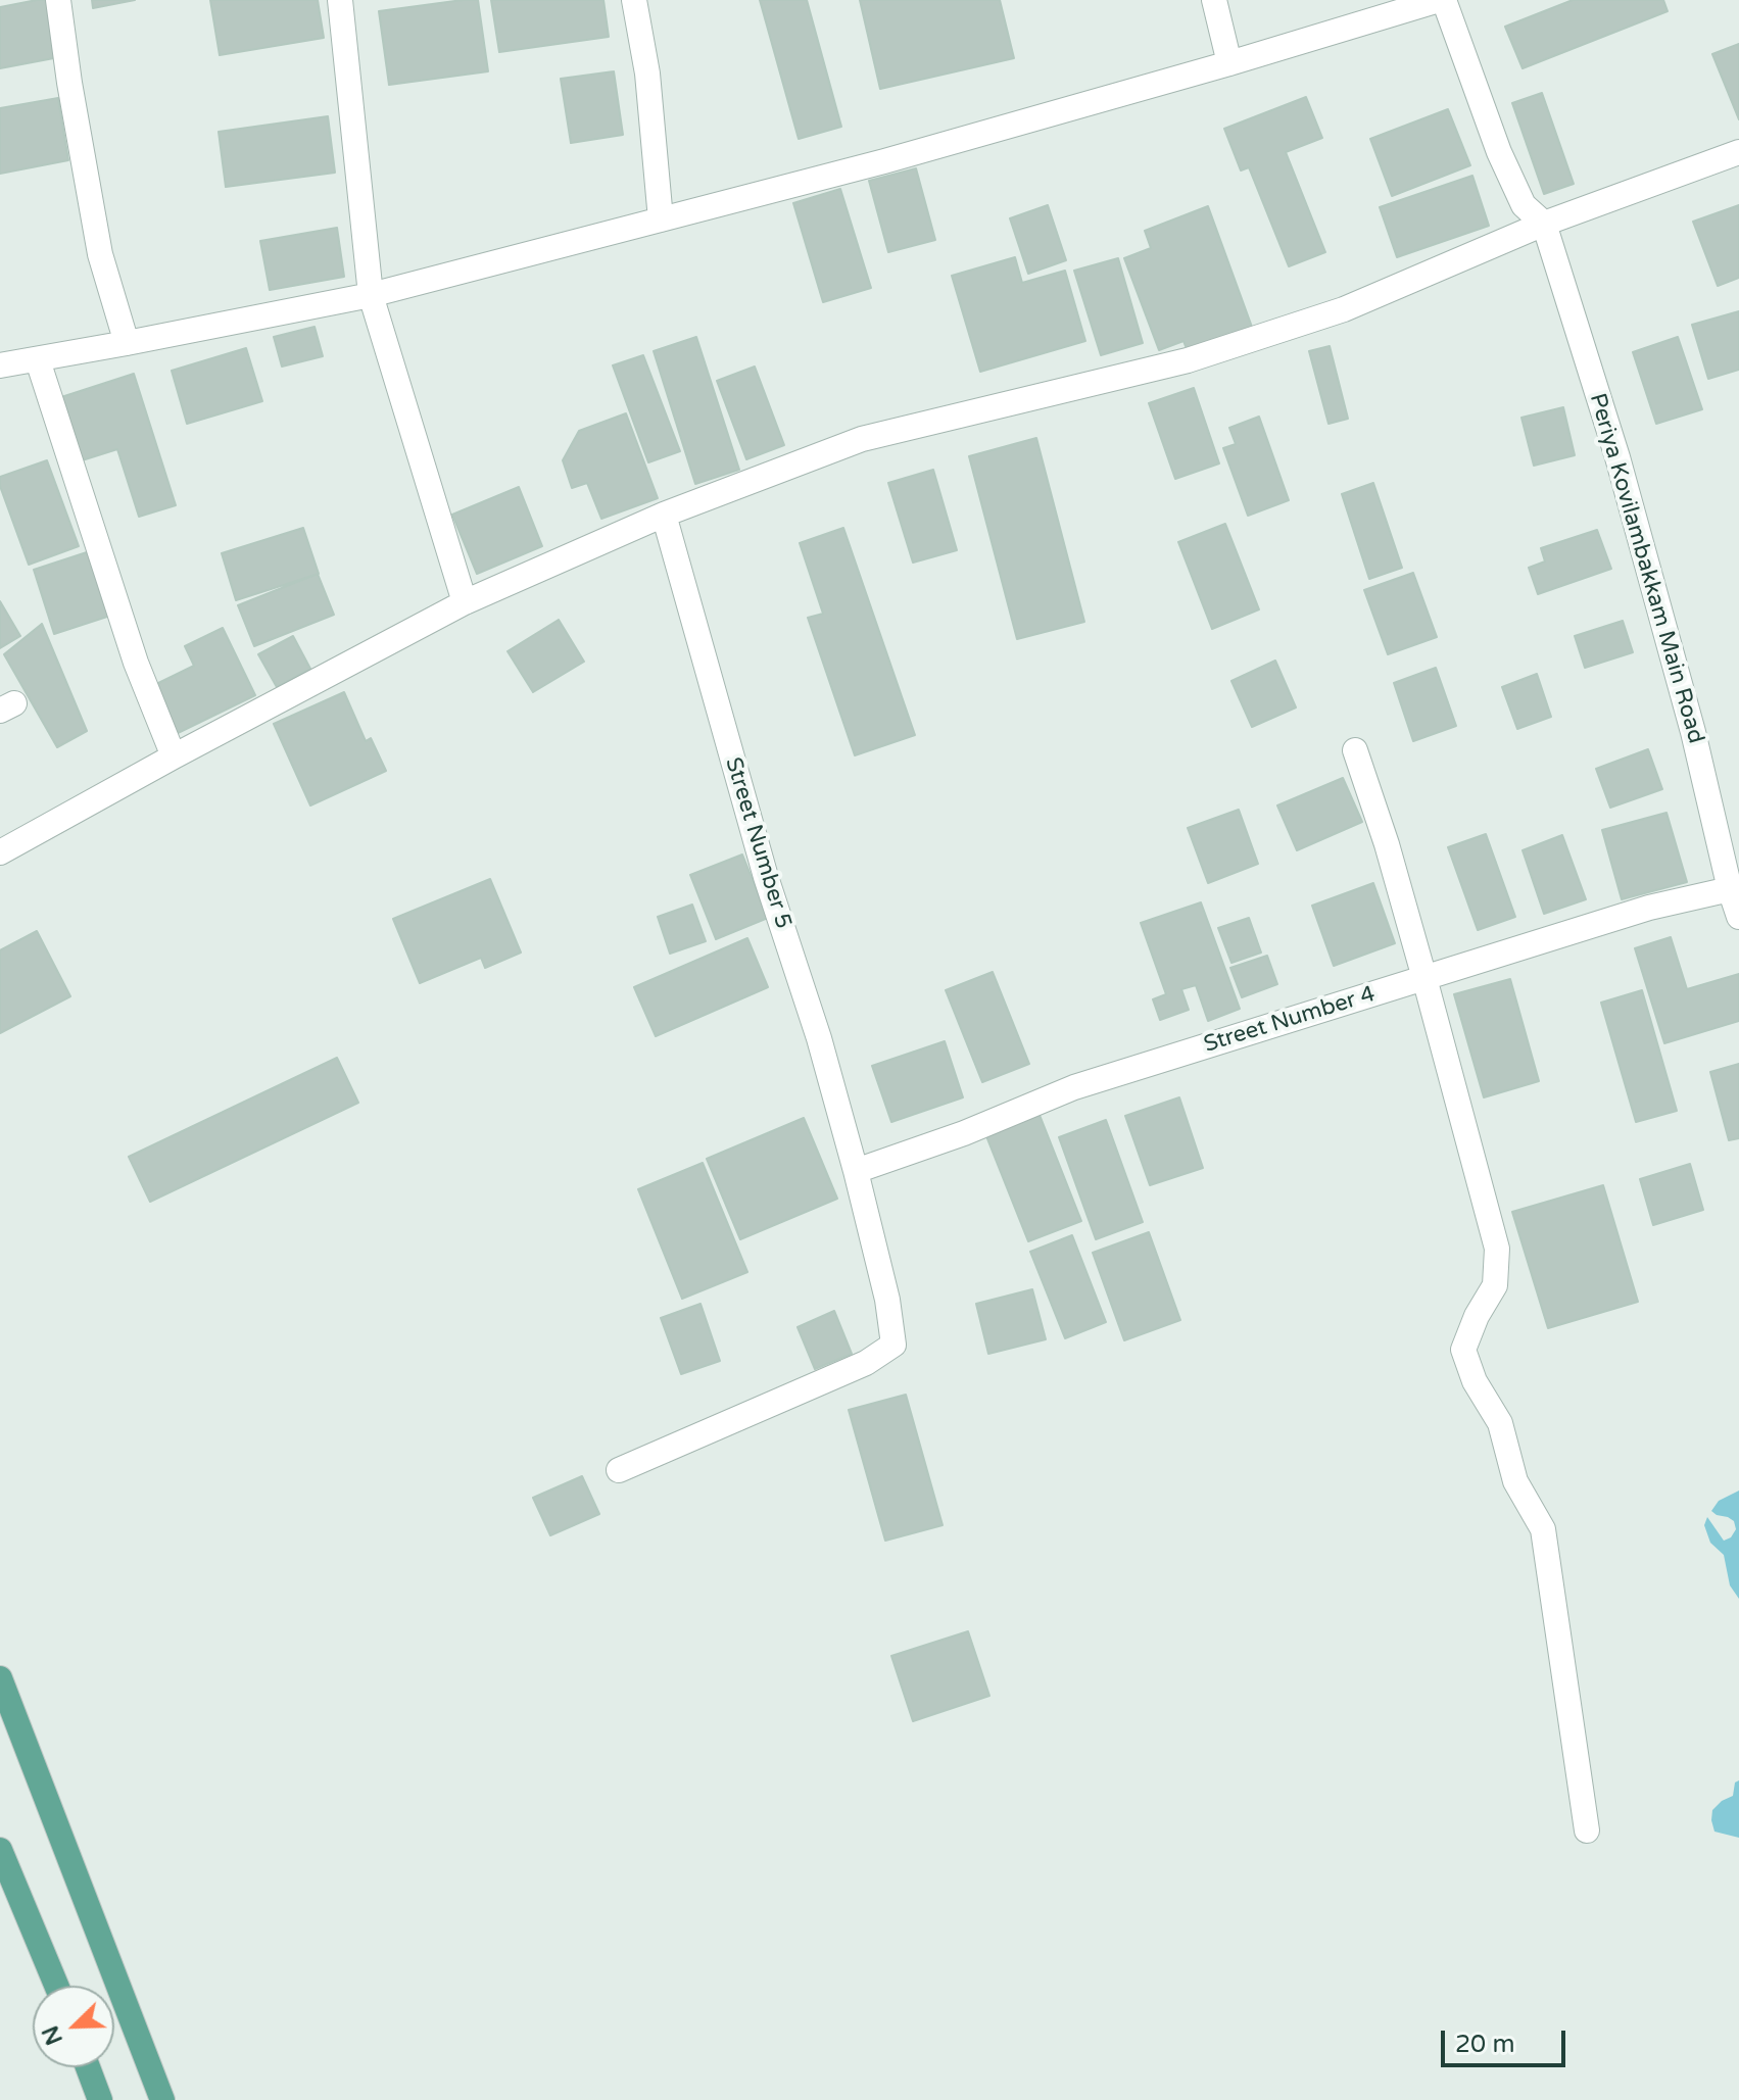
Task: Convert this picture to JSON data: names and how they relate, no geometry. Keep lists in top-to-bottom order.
{
  "streets": {
    "street": ["Periya Kovilambakkam Main Road", "Street Number 5", "Street Number 4"]
  },
  "crossings": [
    ["Periya Kovilambakkam Main Road", "Street Number 4"],
    ["Street Number 5", "Street Number 4"]
  ],
  "scale_bar": "20 m",
  "north": "bottom left"
}
